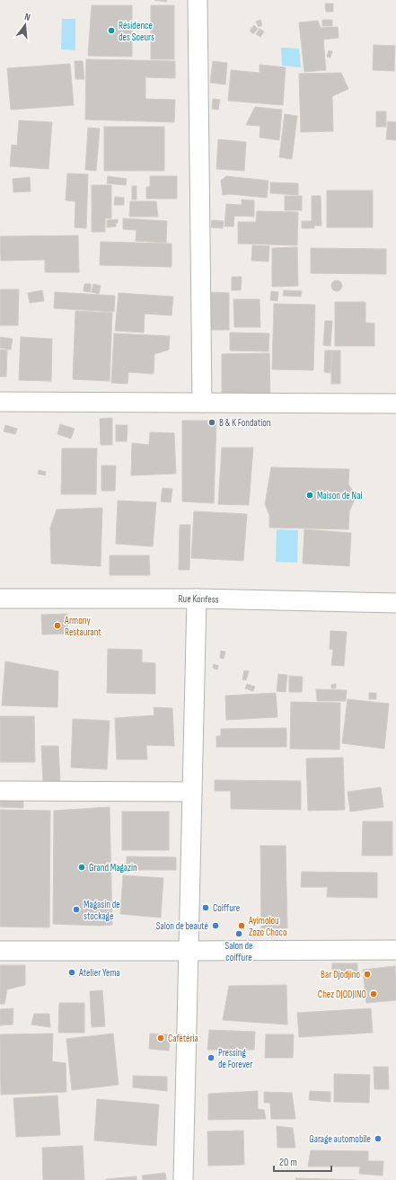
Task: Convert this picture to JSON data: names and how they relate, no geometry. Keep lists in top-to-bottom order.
{
  "streets": {
    "street": ["Rue Konfess"]
  },
  "places": [
    "Résidence des Soeurs",
    "B & K Fondation",
    "Maison de Nai",
    "Armony Restaurant",
    "Grand Magazin",
    "Coiffure",
    "Magasin de stockage",
    "Salon de beauté",
    "Ayimolou Zozo Choco",
    "Salon de coiffure",
    "Atelier Yema",
    "Bar Djodjino",
    "Chez DJODJINO",
    "Cafétéria",
    "Pressing de Forever",
    "Garage automobile"
  ],
  "scale_bar": "20 m",
  "north": "top"
}
